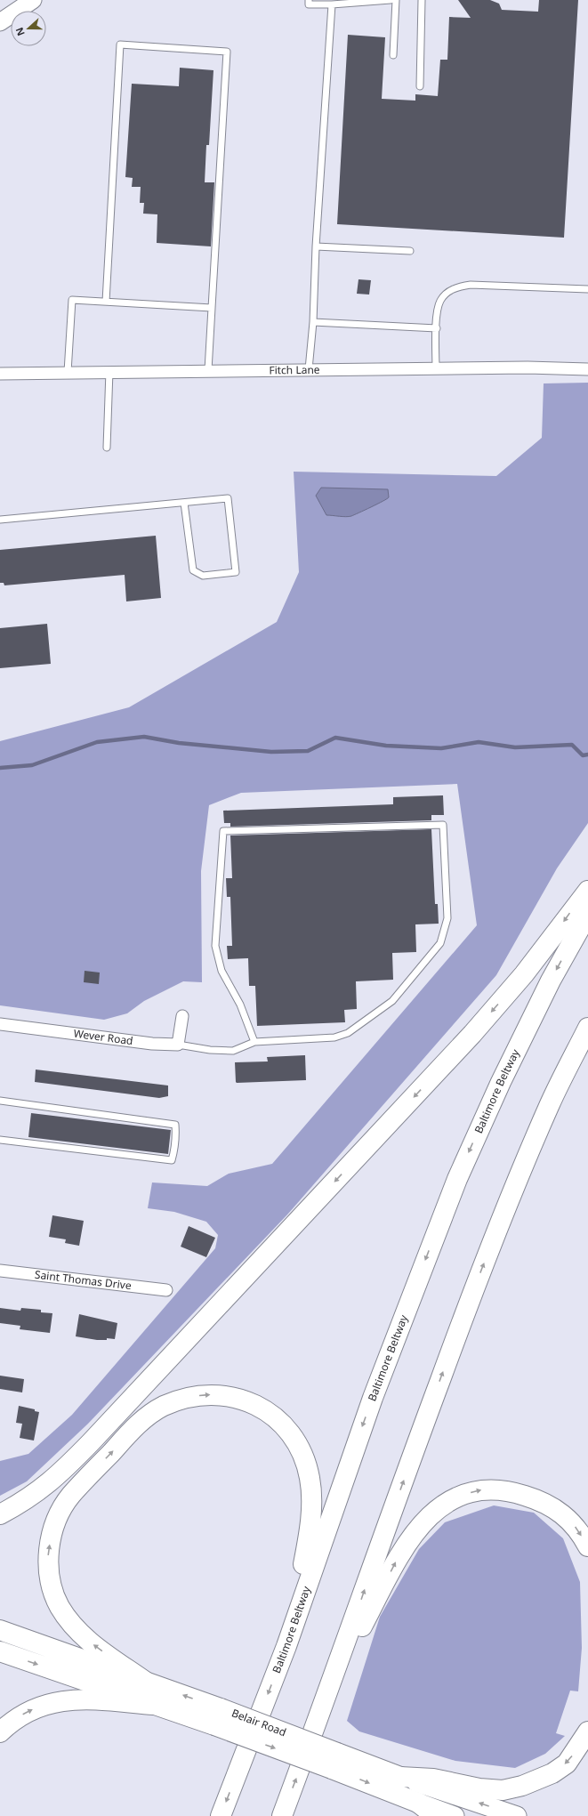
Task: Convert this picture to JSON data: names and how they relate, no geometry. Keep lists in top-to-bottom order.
{
  "streets": {
    "highway": ["Baltimore Beltway", "Belair Road"],
    "street": ["Fitch Lane", "Wever Road", "Saint Thomas Drive"]
  },
  "north": "left"
}
